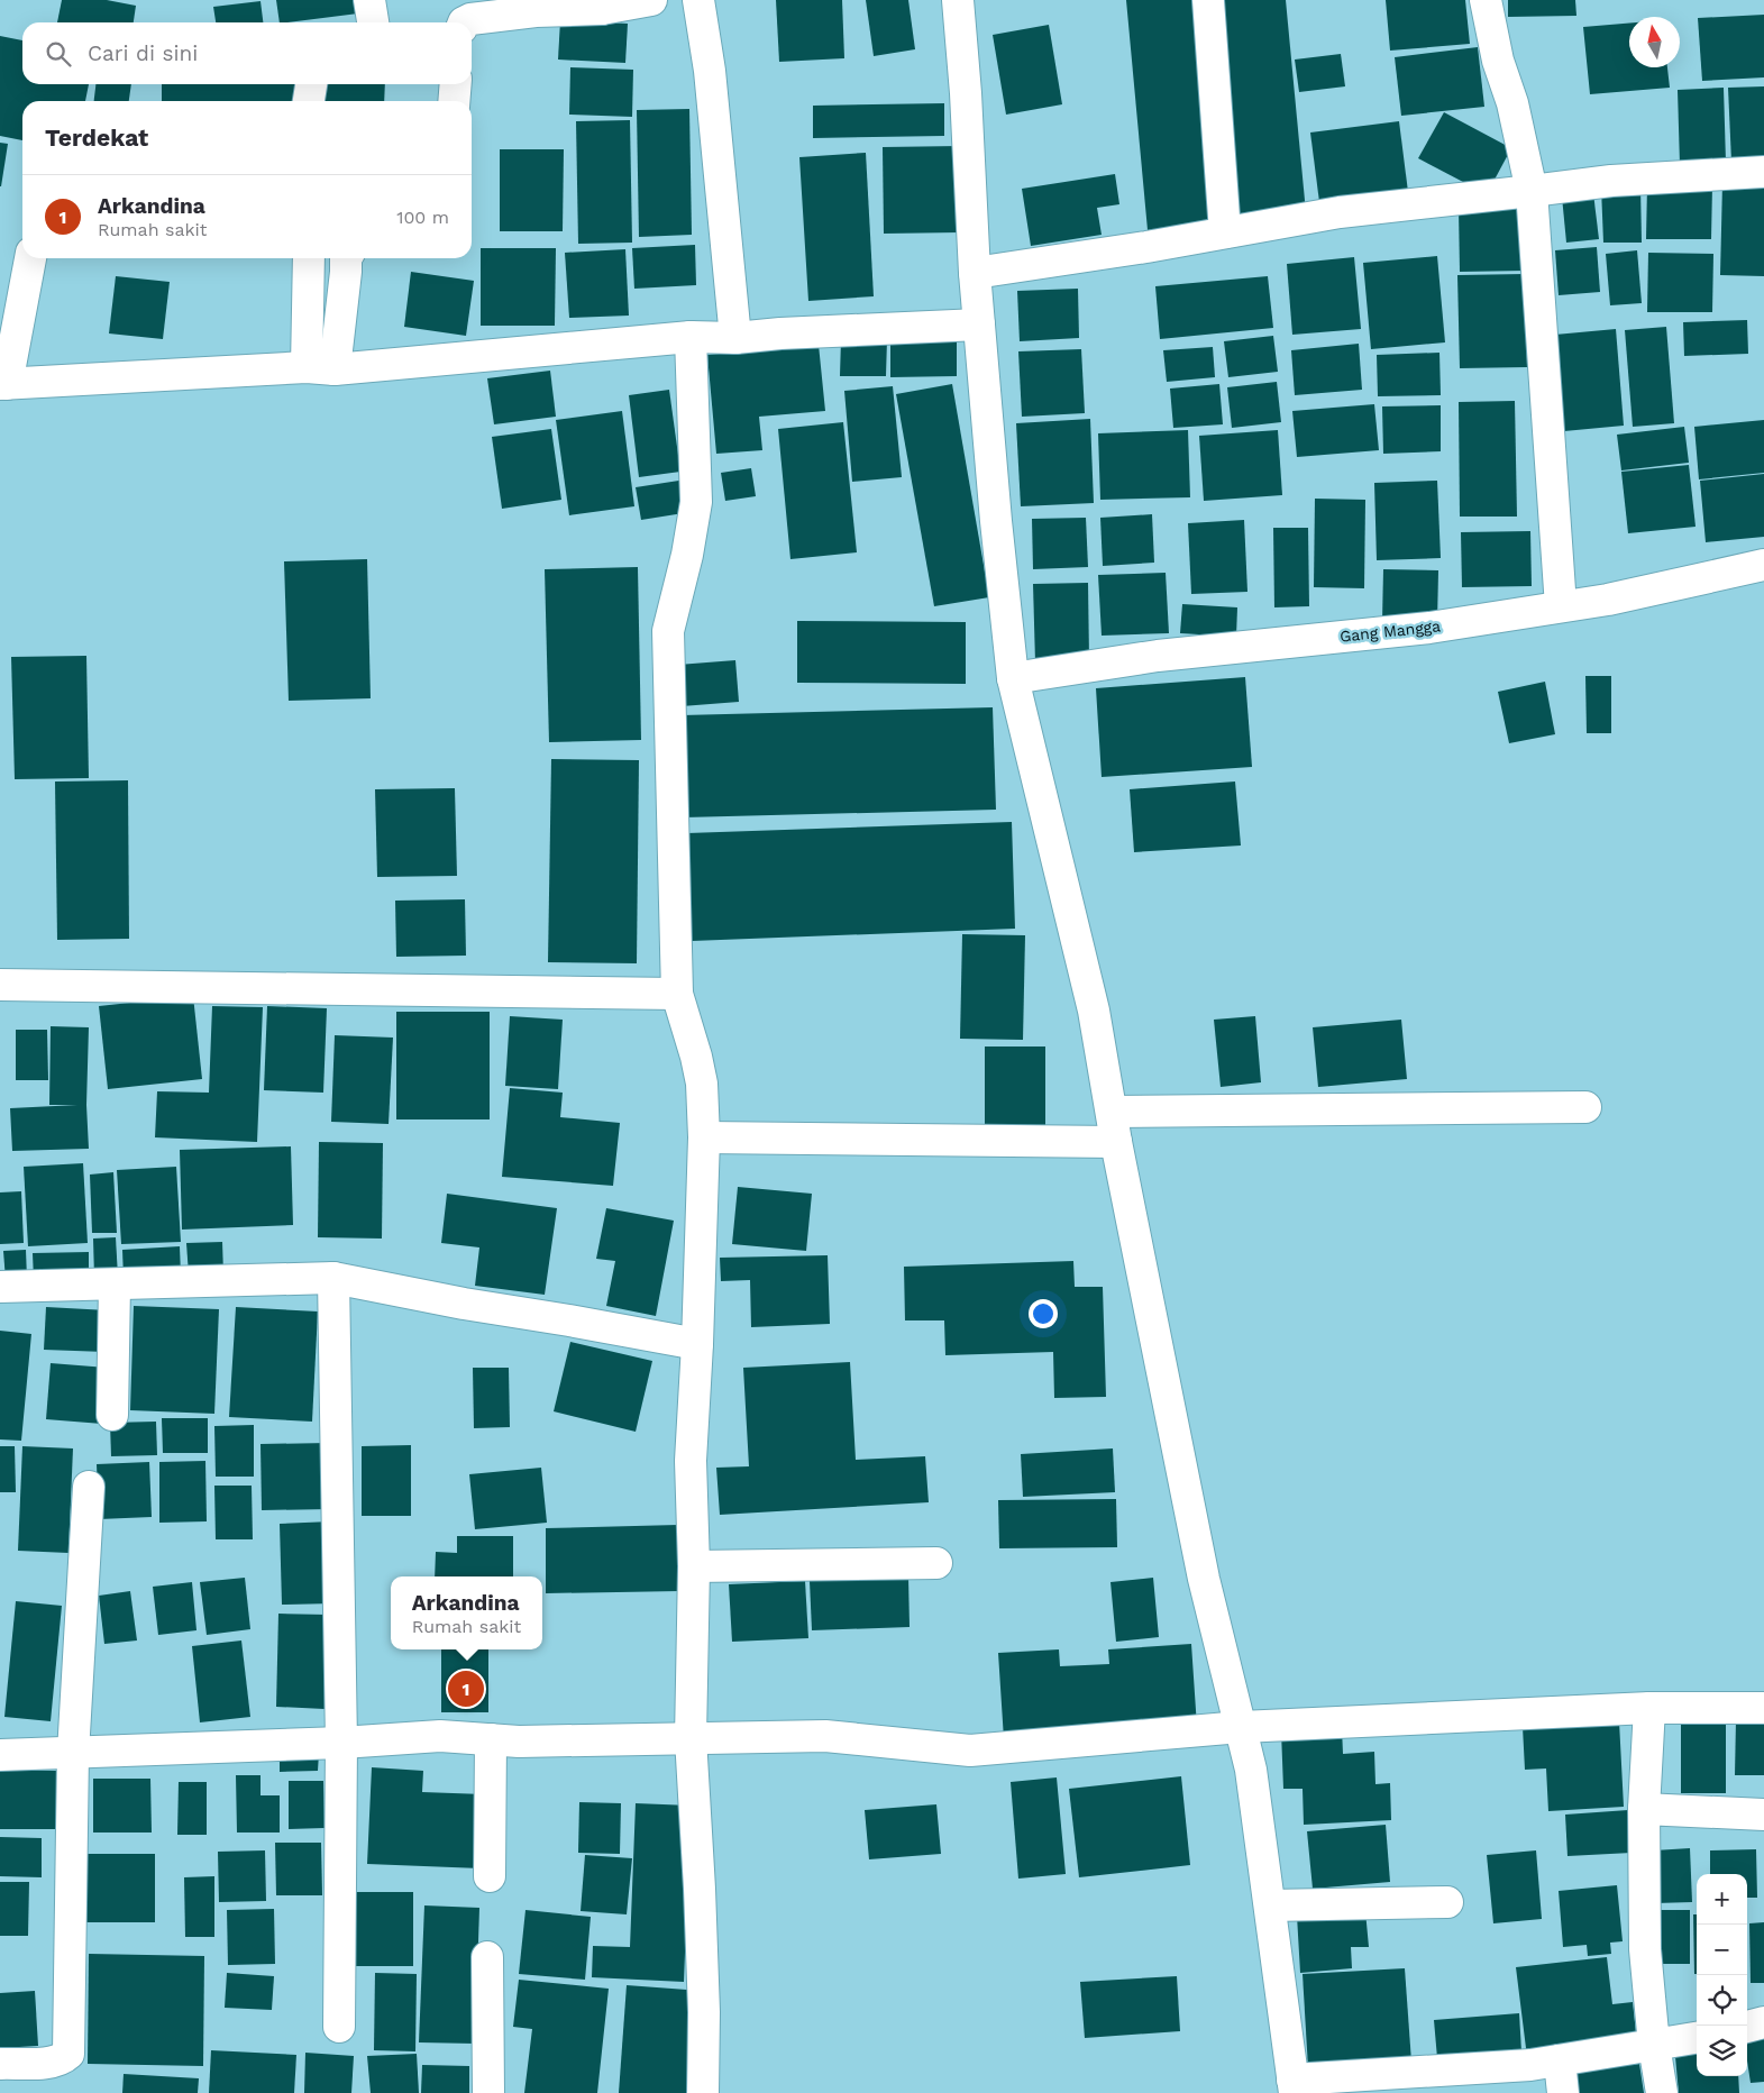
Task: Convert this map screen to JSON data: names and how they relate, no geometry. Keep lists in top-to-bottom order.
{
  "streets": {
    "street": ["Gang Mangga"]
  },
  "north": "top",
  "page": {
    "search": "Cari di sini",
    "heading": "Terdekat",
    "list": [
      {
        "mark": "1",
        "name": "Arkandina",
        "note": "Rumah sakit",
        "value": "100 m"
      }
    ],
    "popup": ["Arkandina", "Rumah sakit"],
    "pins": "1",
    "map_buttons": ["+", "−"]
  }
}
